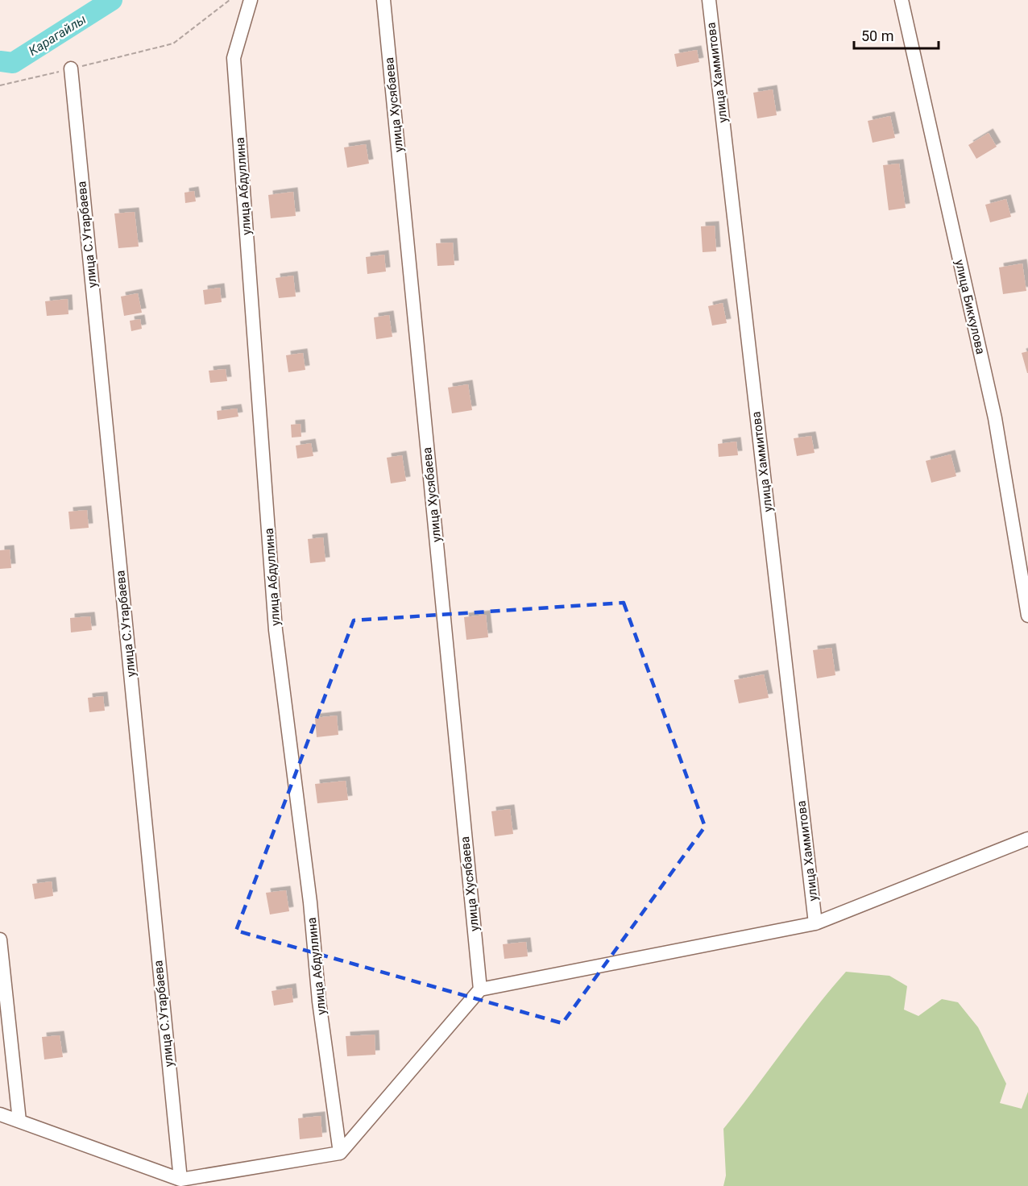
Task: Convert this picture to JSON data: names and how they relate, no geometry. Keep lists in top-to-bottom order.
{
  "streets": {
    "street": [
      "улица Хаммитова",
      "улица Хусябаева",
      "улица Абдуллина",
      "улица С.Утарбаева",
      "улица Биккулова"
    ]
  },
  "water": ["Карагайлы"],
  "scale_bar": "50 m"
}
